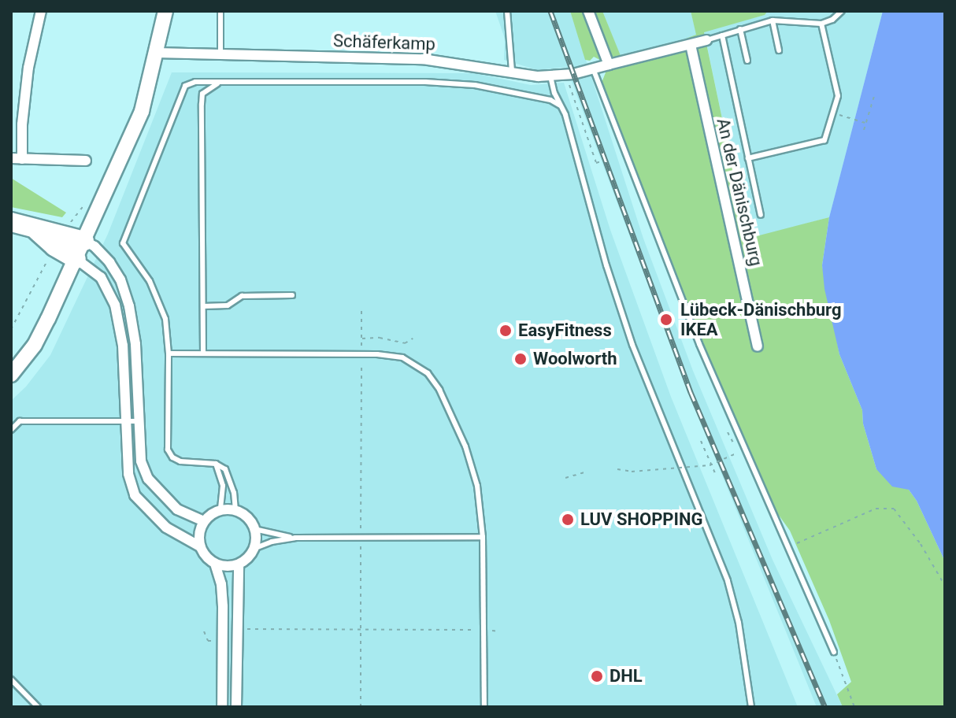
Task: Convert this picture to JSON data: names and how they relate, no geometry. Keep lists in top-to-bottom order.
{
  "streets": {
    "street": ["Schäferkamp", "An der Dänischburg"]
  },
  "places": [
    "Lübeck-Dänischburg IKEA",
    "EasyFitness",
    "Woolworth",
    "LUV SHOPPING",
    "DHL"
  ]
}
